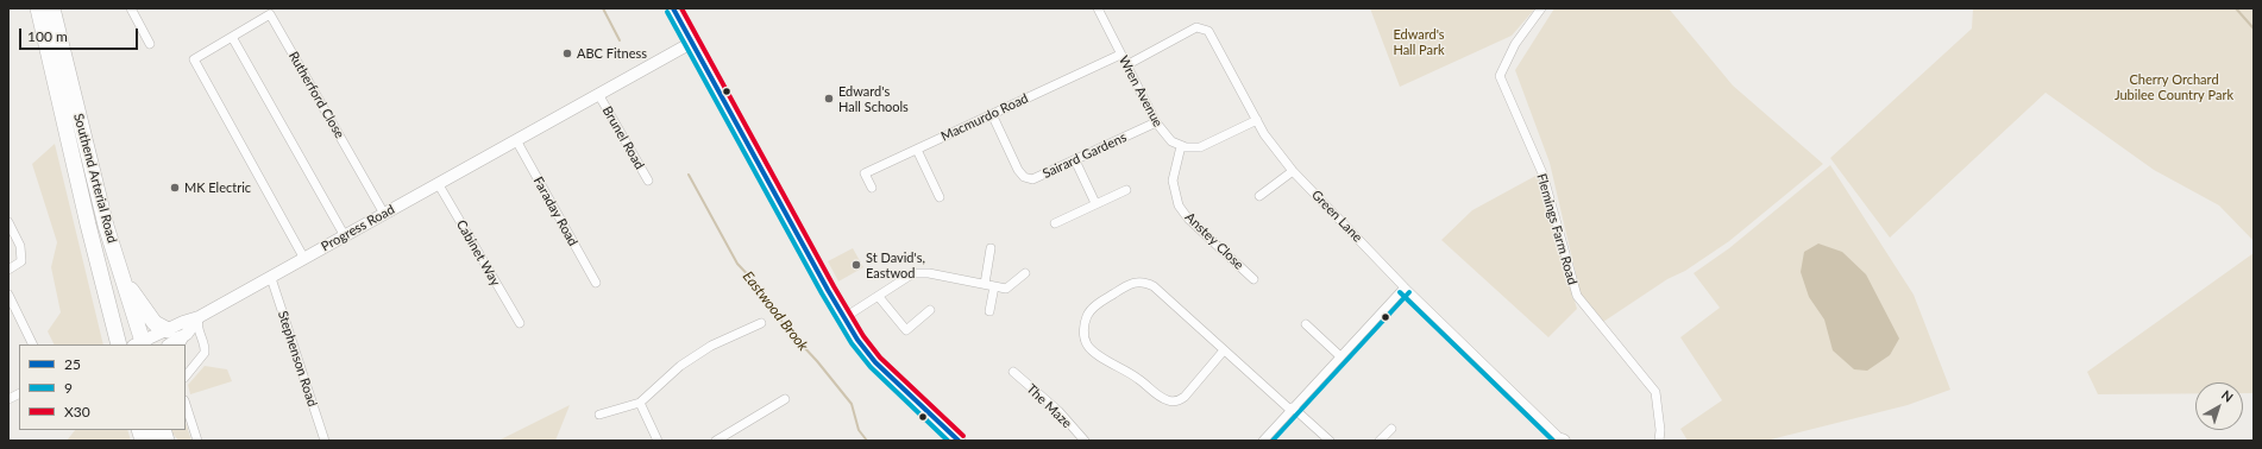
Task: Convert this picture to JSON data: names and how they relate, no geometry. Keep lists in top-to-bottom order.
{
  "streets": {
    "highway": ["Southend Arterial Road"],
    "street": [
      "Wren Avenue",
      "Rutherford Close",
      "Macmurdo Road",
      "Brunel Road",
      "Sairard Gardens",
      "Faraday Road",
      "Green Lane",
      "Progress Road",
      "Flemings Farm Road",
      "Anstey Close",
      "Cabinet Way",
      "Stephenson Road",
      "The Maze"
    ]
  },
  "crossings": [
    ["Wren Avenue", "Macmurdo Road"],
    ["Wren Avenue", "Sairard Gardens"],
    ["Wren Avenue", "Green Lane"],
    ["Wren Avenue", "Anstey Close"],
    ["Rutherford Close", "Progress Road"],
    ["Macmurdo Road", "Sairard Gardens"],
    ["Brunel Road", "Progress Road"],
    ["Southend Arterial Road", "Progress Road"],
    ["Faraday Road", "Progress Road"],
    ["Progress Road", "Cabinet Way"],
    ["Progress Road", "Stephenson Road"]
  ],
  "water": ["Eastwood Brook"],
  "parks": ["Edward's Hall Park", "Cherry Orchard Jubilee Country Park"],
  "places": [
    "ABC Fitness",
    "Edward's Hall Schools",
    "MK Electric",
    "St David's, Eastwod"
  ],
  "lines": ["transit line 25", "transit line X30", "transit line 9"],
  "legend": ["25", "9", "X30"],
  "scale_bar": "100 m",
  "north": "top right"
}
